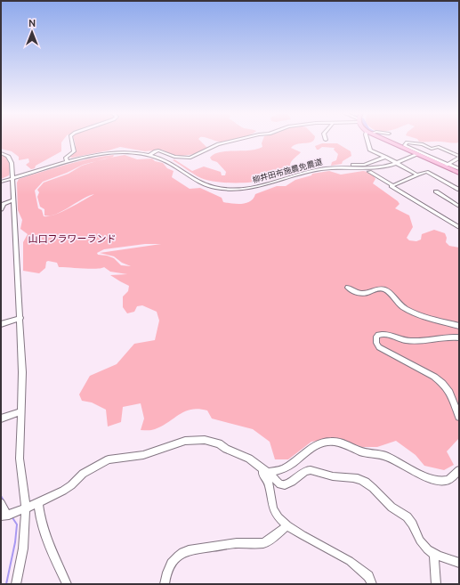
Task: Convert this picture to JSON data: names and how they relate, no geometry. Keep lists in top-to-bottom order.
{
  "streets": {
    "street": ["柳井田布施農免農道"]
  },
  "parks": ["山口フラワーランド"],
  "north": "top"
}
